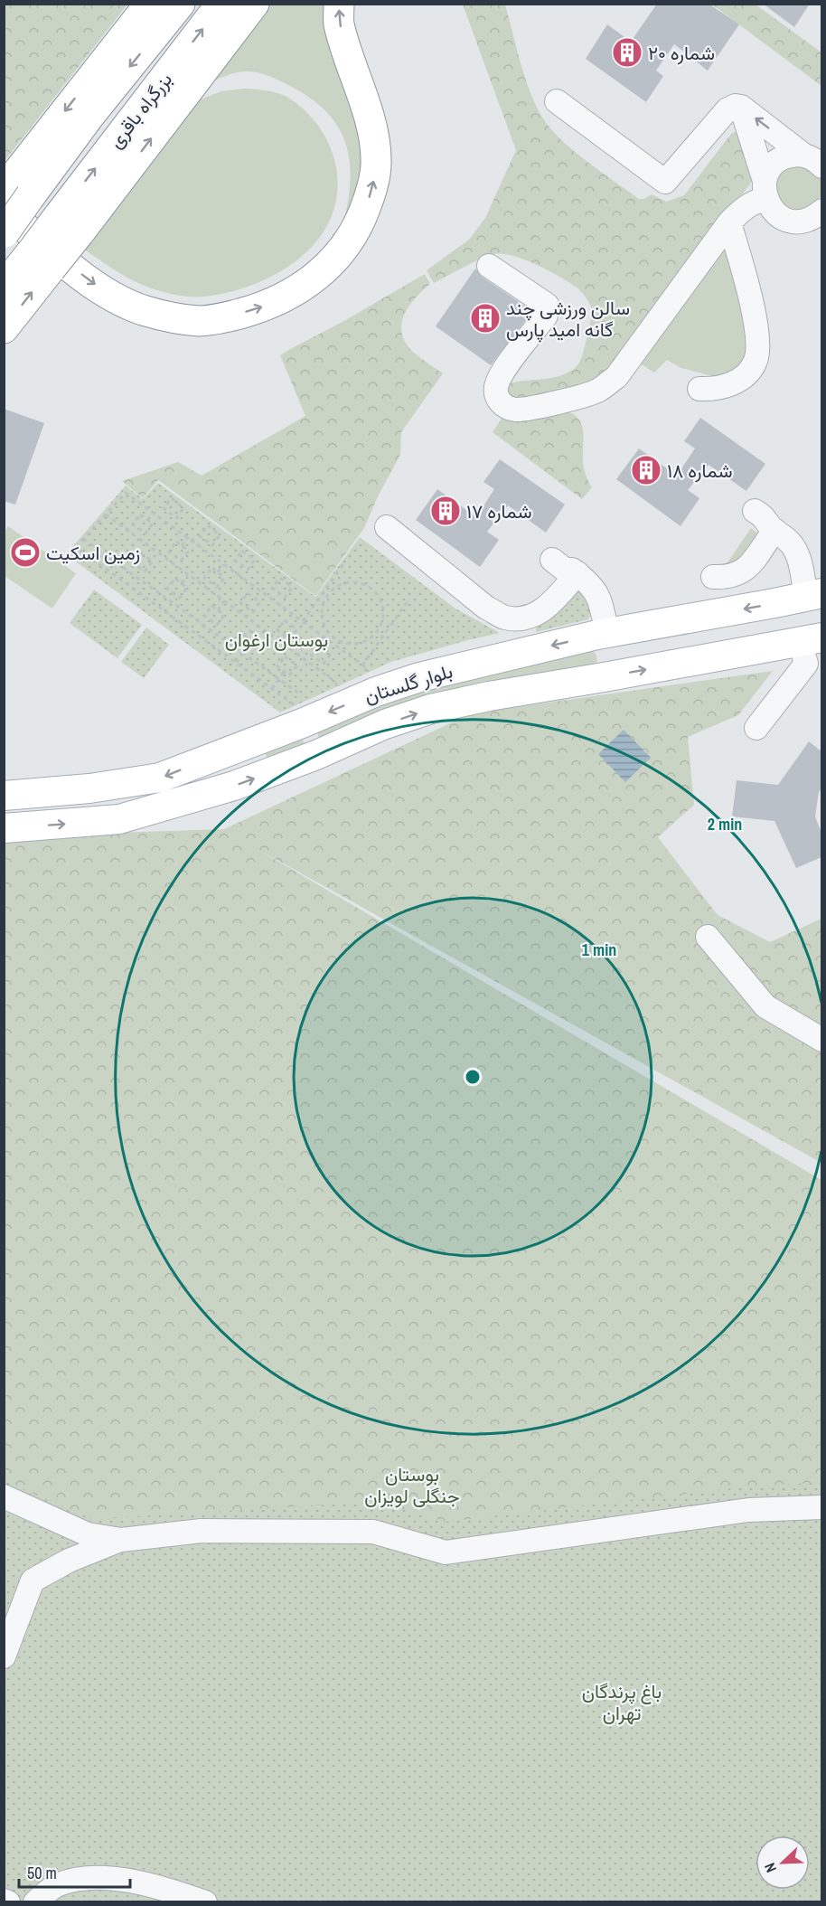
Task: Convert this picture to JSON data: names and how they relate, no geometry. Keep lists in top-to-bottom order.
{
  "streets": {
    "highway": ["بزرگراه باقری"],
    "main road": ["بلوار گلستان"]
  },
  "parks": ["بوستان ارغوان", "بوستان جنگلی لویزان", "باغ پرندگان تهران"],
  "places": {
    "building": [
      "شماره ۲۰",
      "سالن ورزشی چند گانه امید پارس",
      "شماره ۱۸",
      "شماره ۱۷"
    ],
    "sports": ["زمین اسکیت"]
  },
  "scale_bar": "50 m",
  "north": "bottom left",
  "rings": ["2 min", "1 min"]
}
